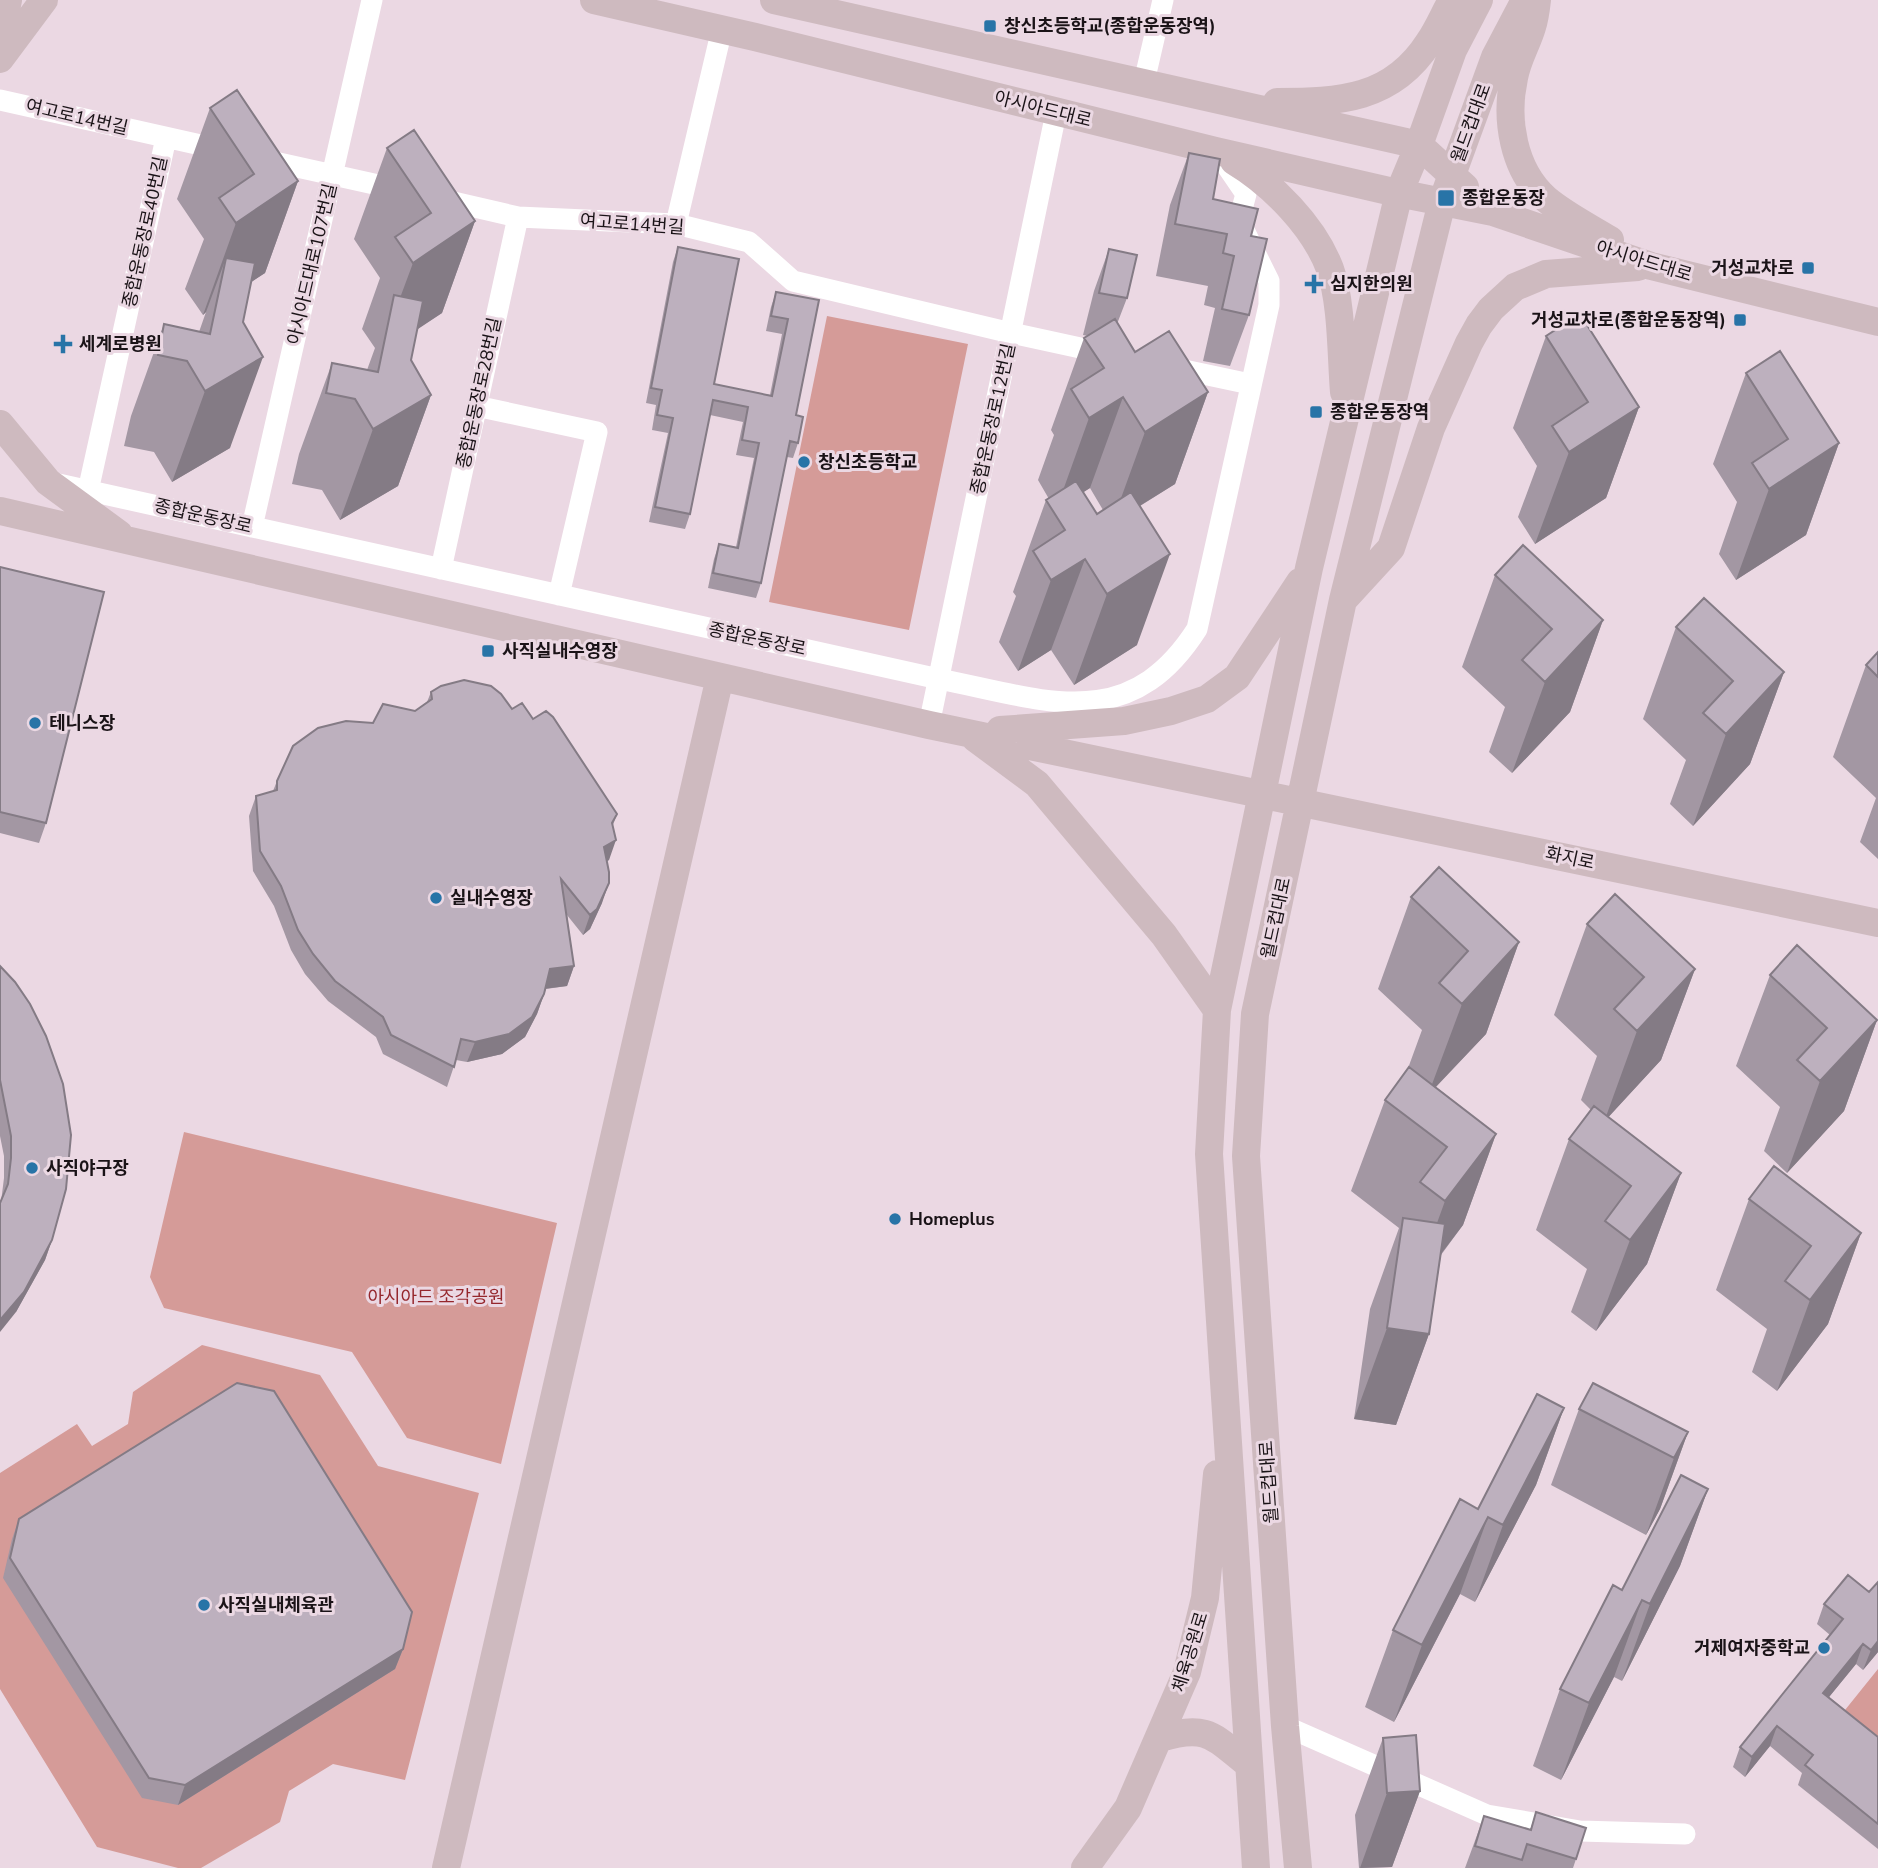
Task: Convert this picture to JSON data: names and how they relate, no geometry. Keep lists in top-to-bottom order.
{
  "streets": {
    "main road": [
      "아시아드대로",
      "월드컵대로",
      "화지로",
      "체육공원로"
    ],
    "street": [
      "여고로14번길",
      "종합운동장로40번길",
      "아시아드대로107번길",
      "종합운동장로28번길",
      "종합운동장로12번길",
      "종합운동장로"
    ]
  },
  "crossings": [
    ["아시아드대로", "월드컵대로"],
    ["아시아드대로", "종합운동장로12번길"],
    ["아시아드대로", "종합운동장로"],
    ["여고로14번길", "종합운동장로40번길"],
    ["여고로14번길", "아시아드대로107번길"],
    ["여고로14번길", "종합운동장로28번길"],
    ["여고로14번길", "종합운동장로12번길"],
    ["여고로14번길", "종합운동장로"],
    ["월드컵대로", "화지로"],
    ["종합운동장로40번길", "종합운동장로"],
    ["아시아드대로107번길", "종합운동장로"],
    ["종합운동장로28번길", "종합운동장로"],
    ["종합운동장로12번길", "종합운동장로"]
  ],
  "parks": ["아시아드 조각공원"],
  "places": {
    "transit": [
      "창신초등학교(종합운동장역)",
      "종합운동장",
      "거성교차로",
      "거성교차로(종합운동장역)",
      "종합운동장역",
      "사직실내수영장"
    ],
    "health": ["심지한의원", "세계로병원"],
    "other": [
      "창신초등학교",
      "테니스장",
      "실내수영장",
      "사직야구장",
      "Homeplus",
      "사직실내체육관",
      "거제여자중학교"
    ]
  }
}
